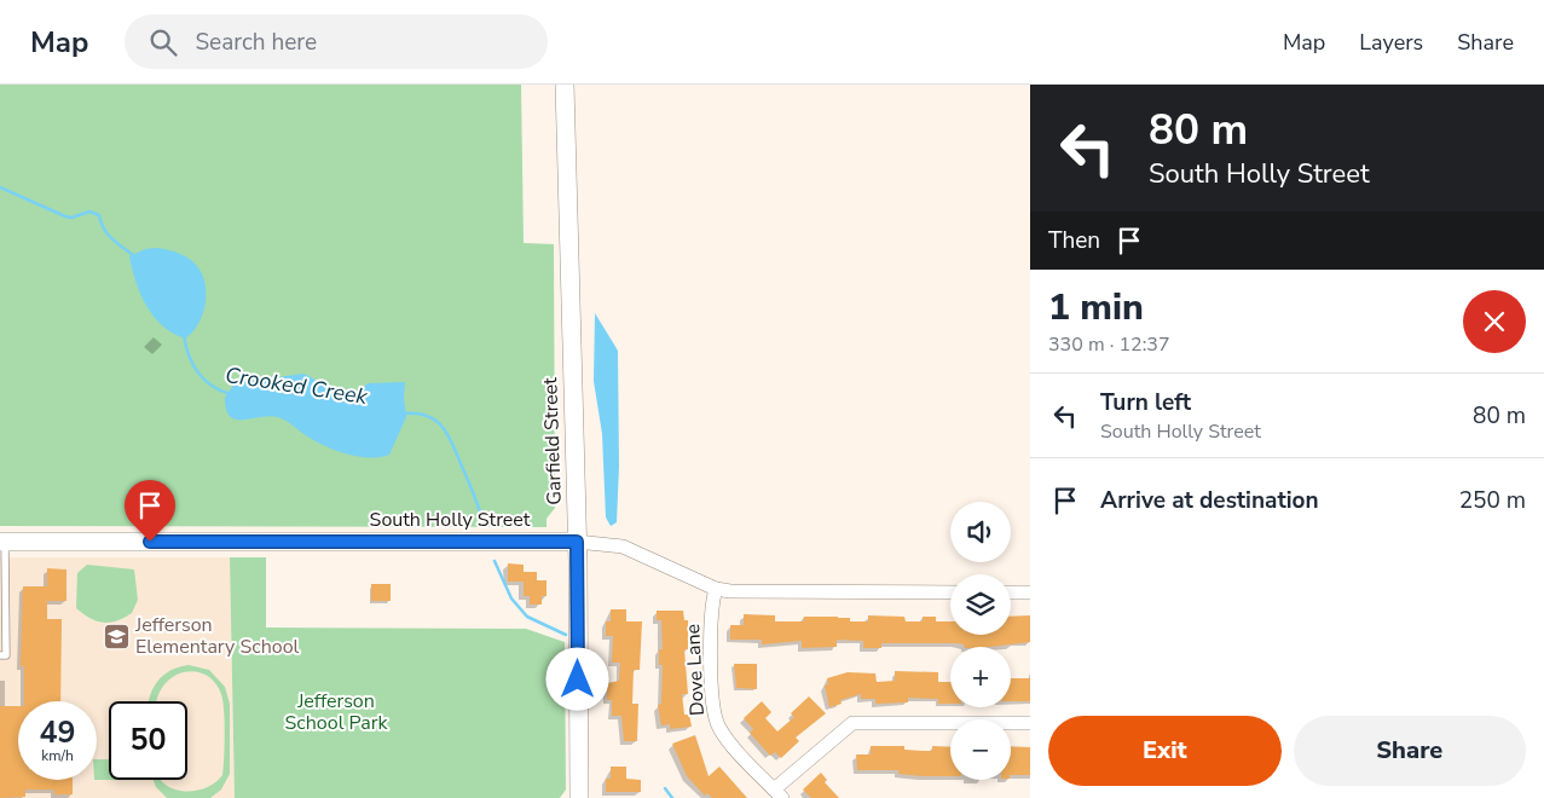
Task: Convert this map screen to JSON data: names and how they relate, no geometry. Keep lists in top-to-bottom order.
{
  "streets": {
    "main road": ["Garfield Street", "South Holly Street"],
    "street": ["Dove Lane"]
  },
  "crossings": [
    ["Garfield Street", "South Holly Street"],
    ["South Holly Street", "Dove Lane"]
  ],
  "water": ["Crooked Creek"],
  "parks": ["Jefferson School Park"],
  "places": {
    "school or university": ["Jefferson Elementary School"]
  },
  "page": {
    "header": "Map",
    "search": "Search here",
    "nav": ["Map", "Layers", "Share"],
    "turn": ["80 m", "South Holly Street"],
    "then": "Then",
    "heading": ["1 min", "330 m · 12:37"],
    "list": [
      {
        "name": "Turn left",
        "note": "South Holly Street",
        "value": "80 m"
      },
      {
        "name": "Arrive at destination",
        "value": "250 m"
      }
    ],
    "map_buttons": ["+", "−"],
    "speed": "49 km/h",
    "limit": "50",
    "buttons": ["Exit", "Share"]
  }
}
